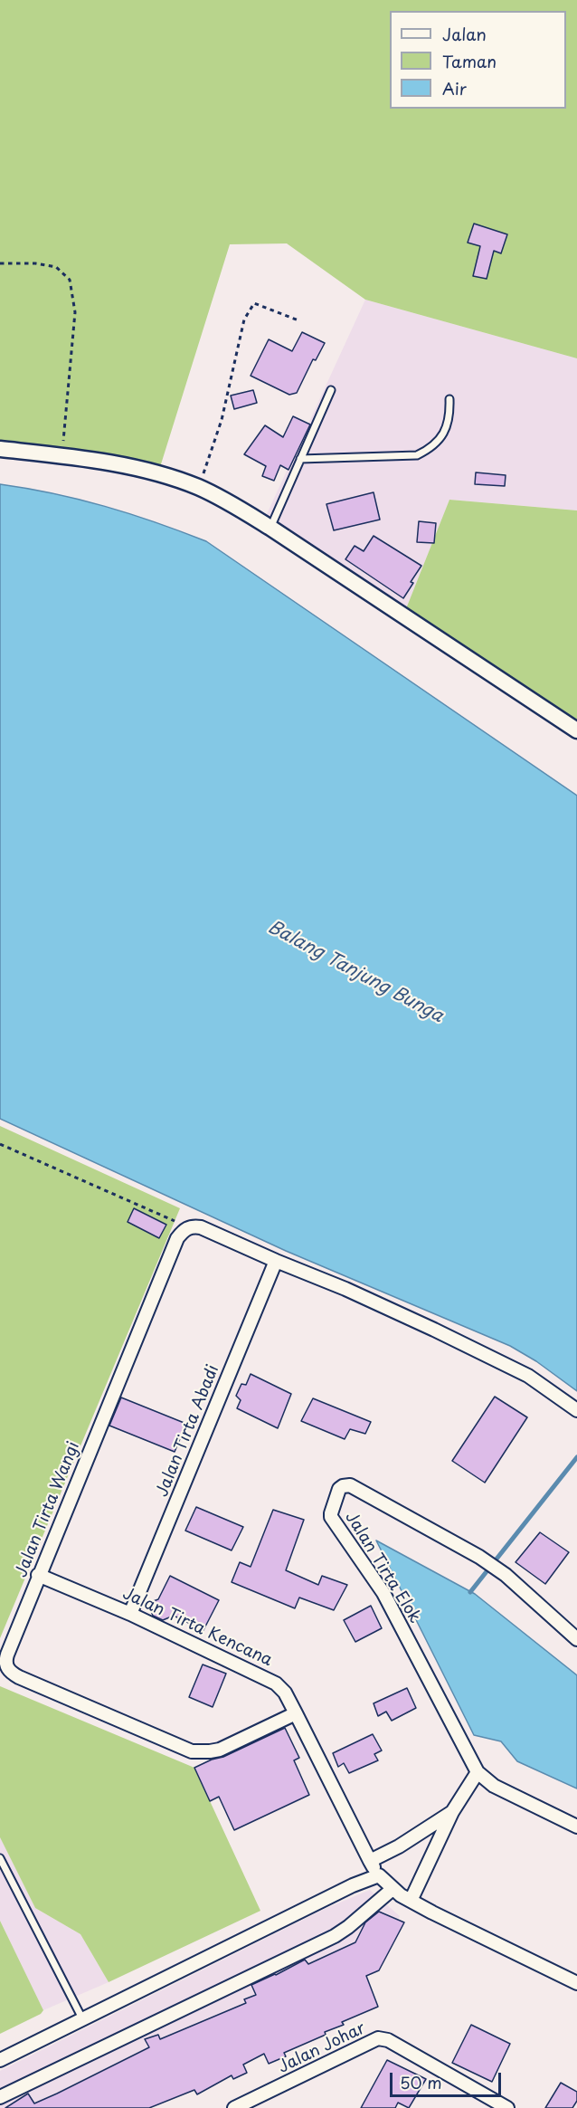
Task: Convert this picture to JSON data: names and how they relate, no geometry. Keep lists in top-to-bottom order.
{
  "streets": {
    "street": [
      "Jalan Tirta Abadi",
      "Jalan Tirta Wangi",
      "Jalan Tirta Elok",
      "Jalan Tirta Kencana",
      "Jalan Johar"
    ]
  },
  "crossings": [
    ["Jalan Tirta Abadi", "Jalan Tirta Kencana"],
    ["Jalan Tirta Wangi", "Jalan Tirta Kencana"]
  ],
  "water": ["Balang Tanjung Bunga"],
  "legend": ["Jalan", "Taman", "Air"],
  "scale_bar": "50 m"
}
